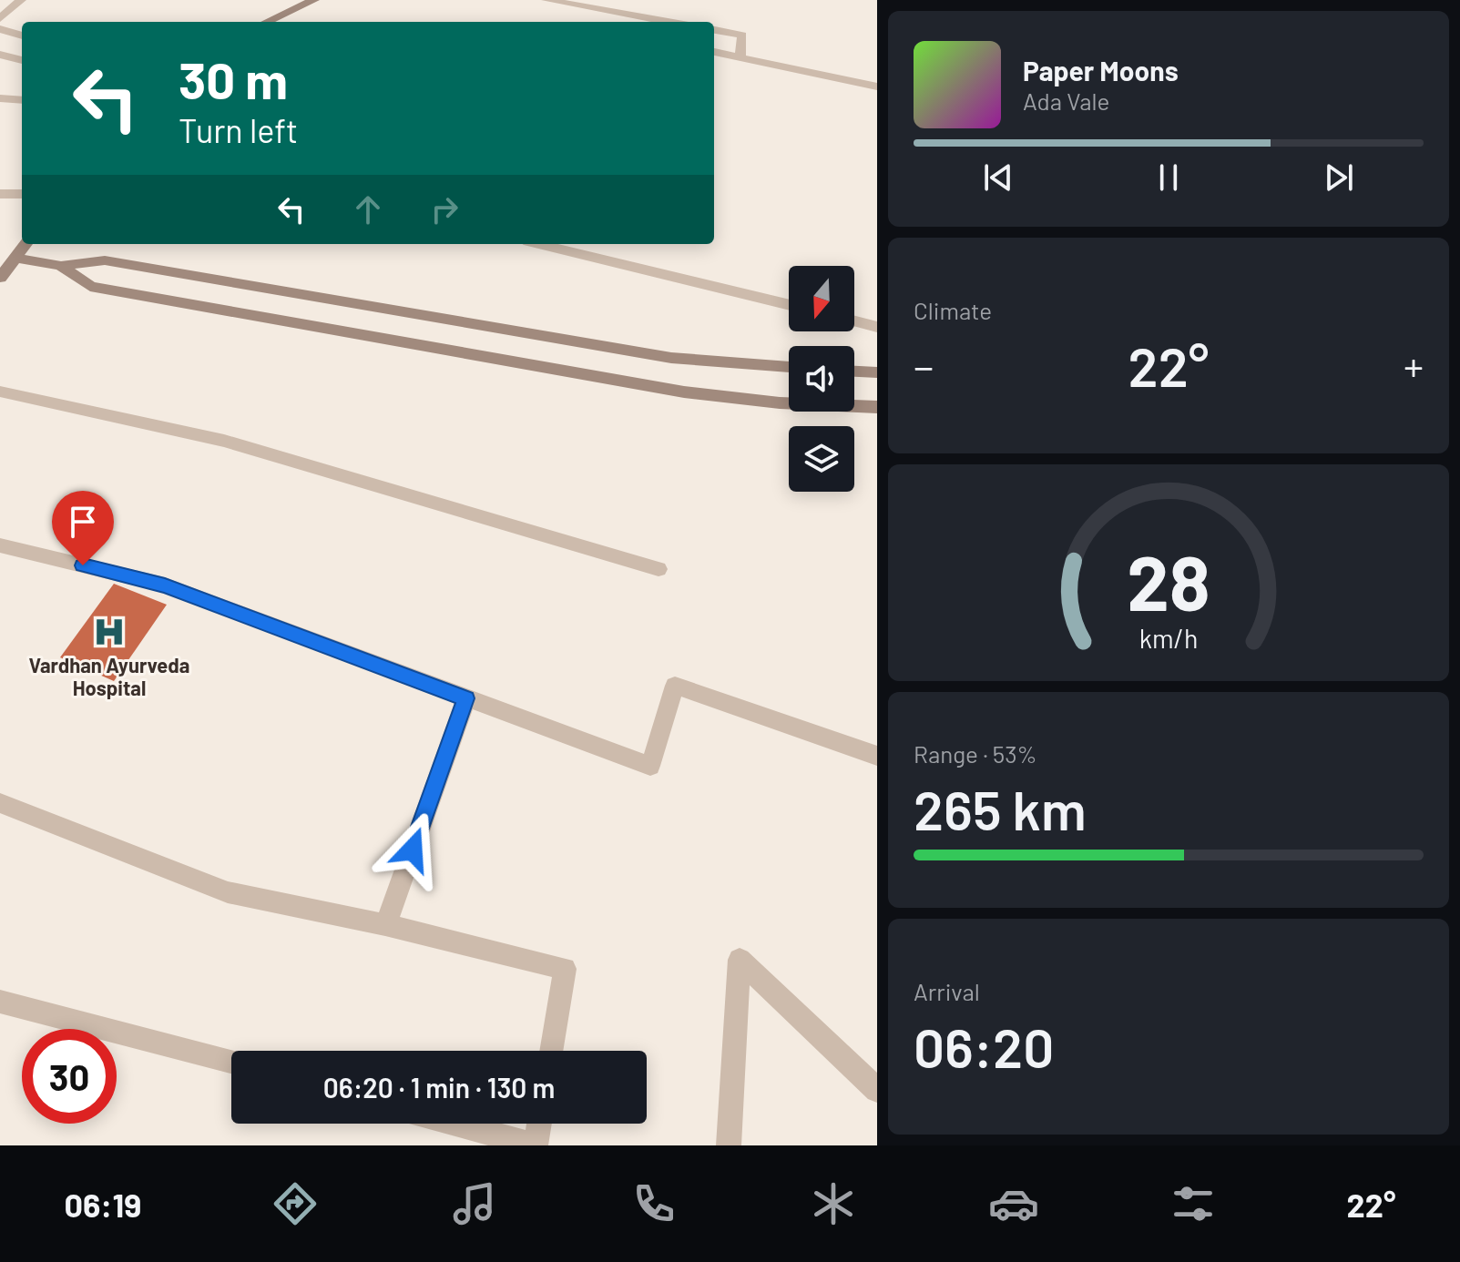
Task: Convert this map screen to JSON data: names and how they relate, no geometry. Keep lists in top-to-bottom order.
{
  "places": {
    "hospital": ["Vardhan Ayurveda Hospital"]
  },
  "north": "bottom",
  "page": {
    "turn": ["30 m", "Turn left"],
    "song": ["Paper Moons", "Ada Vale"],
    "tile": [
      "Climate",
      ["Range · 53%", "265 km"],
      ["Arrival", "06:20"]
    ],
    "heat": ["−", "22°", "+"],
    "limit": "30",
    "trip": "06:20 · 1 min · 130 m",
    "tabs": ["06:19", "22°"],
    "gauge": ["28", "km/h"]
  }
}
